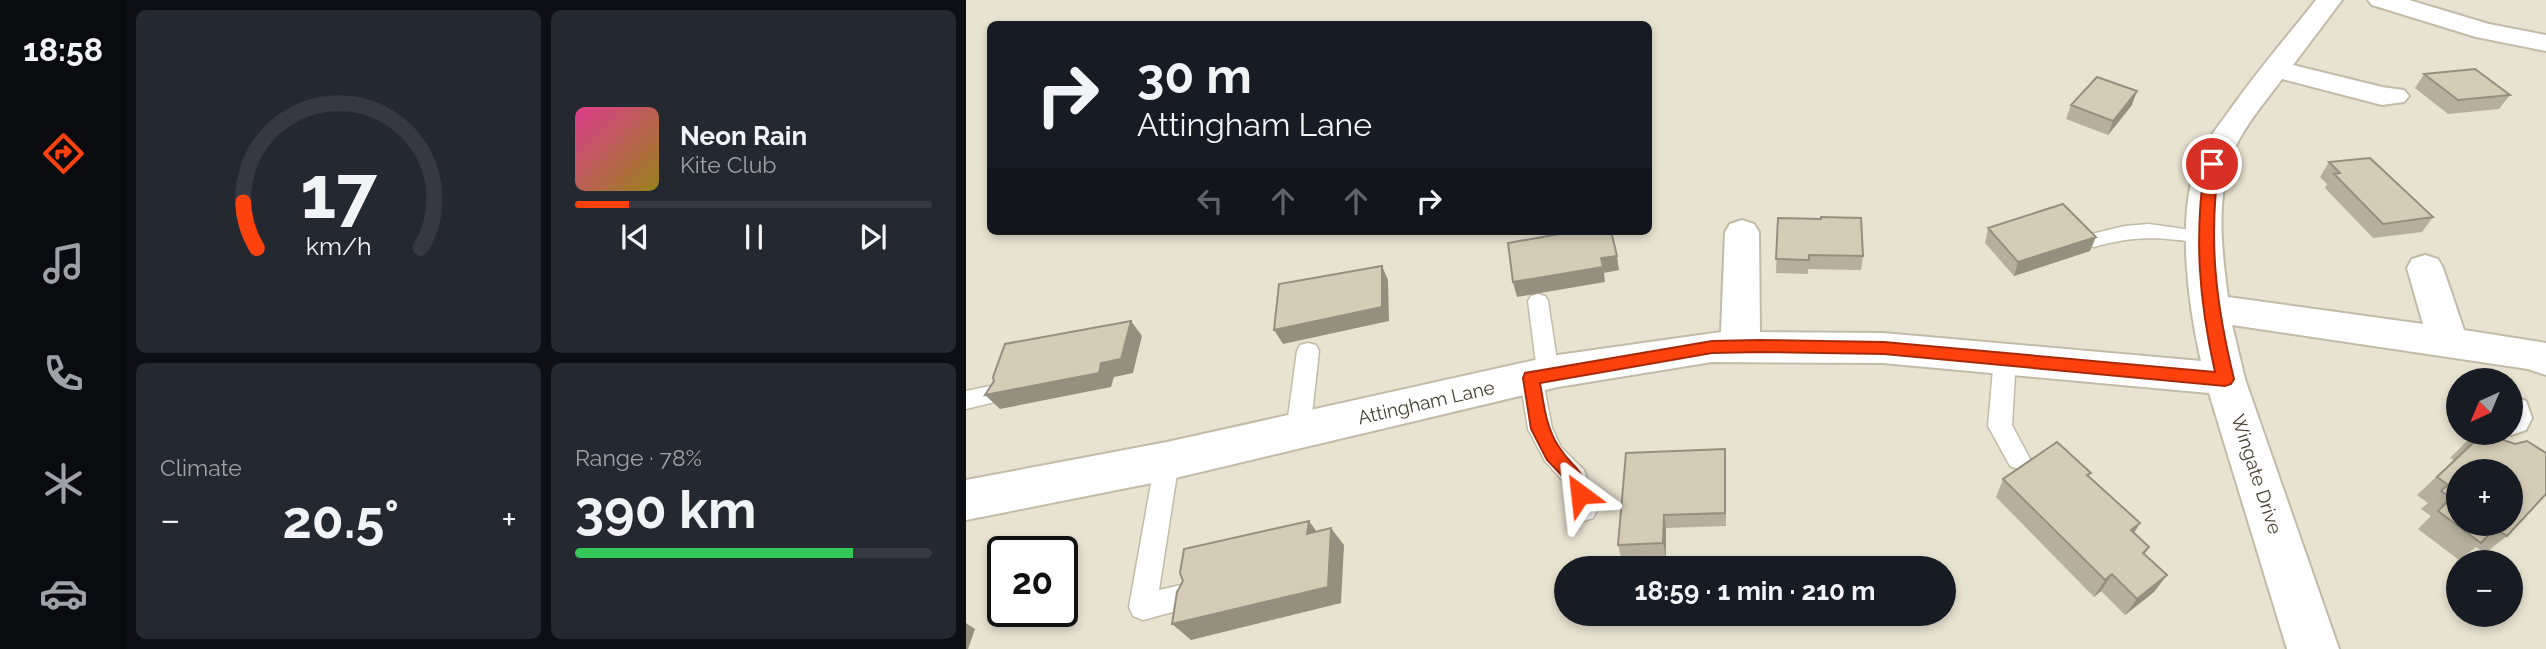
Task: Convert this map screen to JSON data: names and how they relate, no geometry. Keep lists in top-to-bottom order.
{
  "streets": {
    "street": ["Attingham Lane", "Wingate Drive"]
  },
  "crossings": [
    ["Attingham Lane", "Wingate Drive"]
  ],
  "north": "bottom left",
  "page": {
    "tabs": "18:58",
    "turn": ["30 m", "Attingham Lane"],
    "song": ["Neon Rain", "Kite Club"],
    "tile": [
      "Climate",
      ["Range · 78%", "390 km"]
    ],
    "map_buttons": ["+", "−"],
    "heat": ["−", "20.5°", "+"],
    "limit": "20",
    "trip": "18:59 · 1 min · 210 m",
    "gauge": ["17", "km/h"]
  }
}
